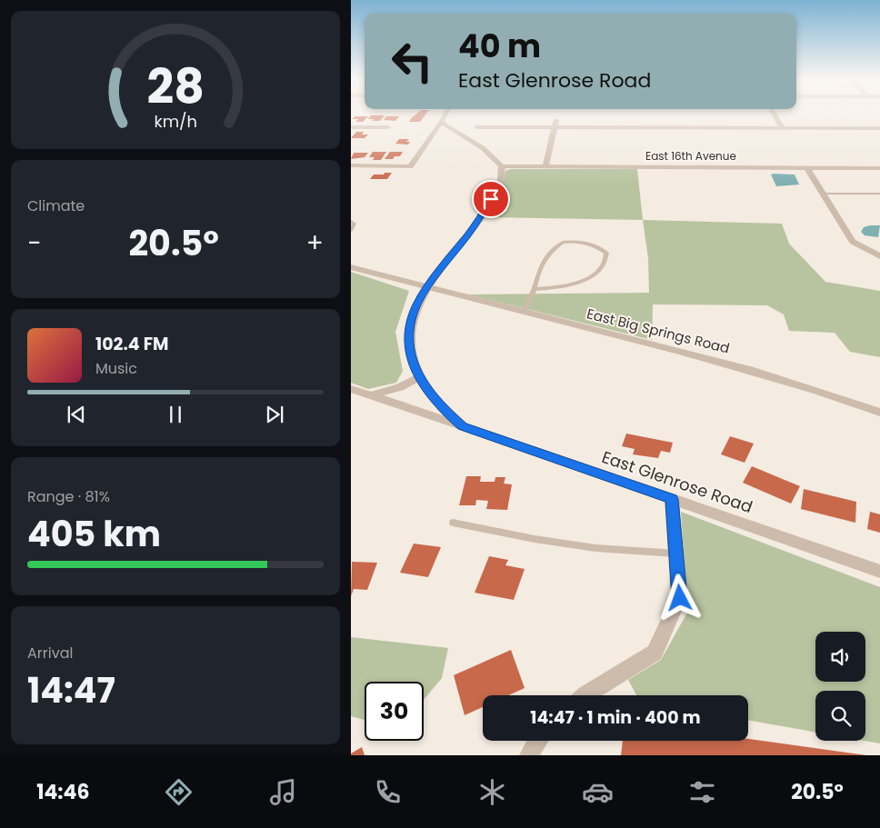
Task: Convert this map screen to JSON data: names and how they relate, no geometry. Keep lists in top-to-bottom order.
{
  "streets": {
    "street": ["East 16th Avenue", "East Big Springs Road", "East Glenrose Road"]
  },
  "page": {
    "turn": ["40 m", "East Glenrose Road"],
    "tile": [
      "Climate",
      ["Range · 81%", "405 km"],
      ["Arrival", "14:47"]
    ],
    "heat": ["−", "20.5°", "+"],
    "song": ["102.4 FM", "Music"],
    "limit": "30",
    "trip": "14:47 · 1 min · 400 m",
    "tabs": ["14:46", "20.5°"],
    "gauge": ["28", "km/h"]
  }
}
